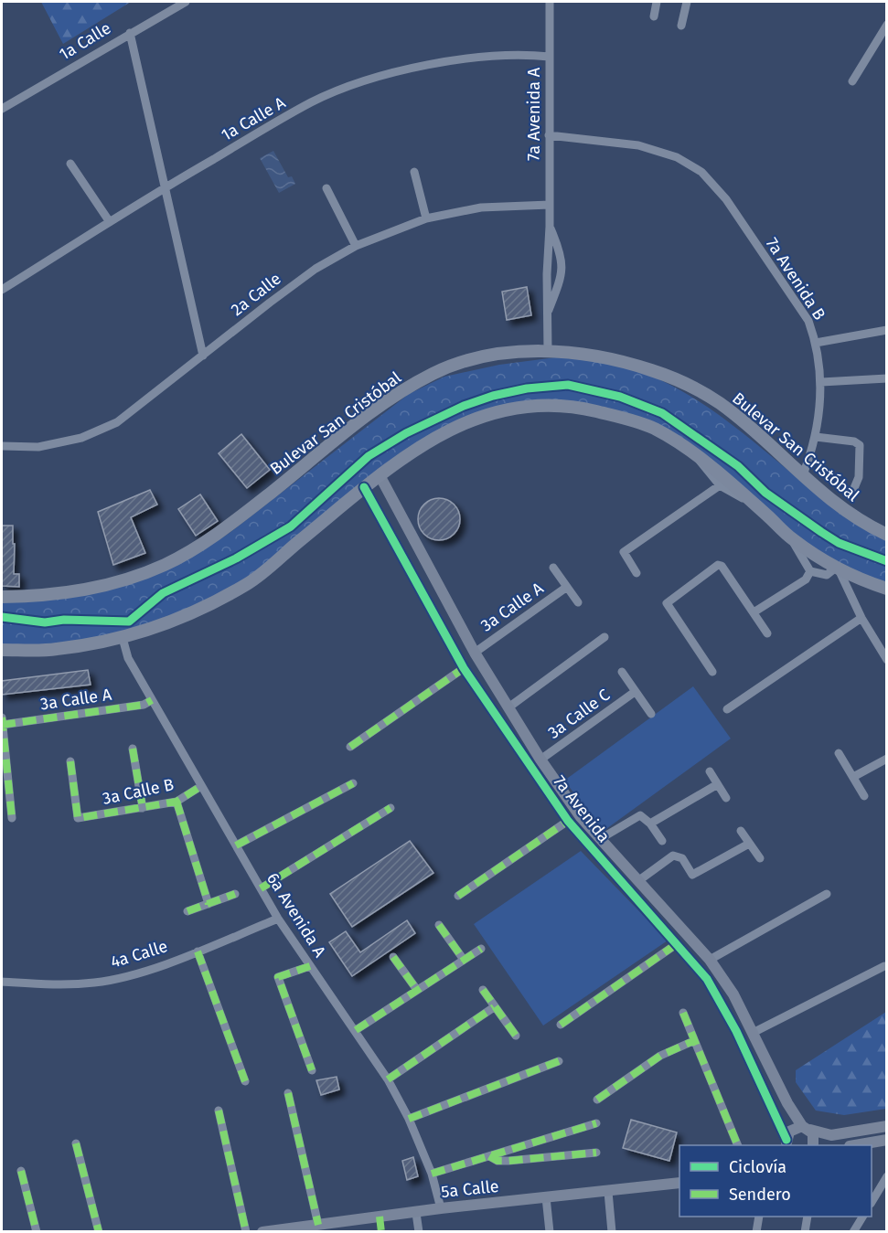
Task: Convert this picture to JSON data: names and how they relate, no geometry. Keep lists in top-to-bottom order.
{
  "streets": {
    "main road": ["Bulevar San Cristóbal"],
    "street": [
      "1a Calle",
      "7a Avenida A",
      "1a Calle A",
      "7a Avenida B",
      "2a Calle",
      "3a Calle A",
      "3a Calle C",
      "3a Calle B",
      "7a Avenida",
      "6a Avenida A",
      "4a Calle",
      "5a Calle"
    ]
  },
  "crossings": [
    ["7a Avenida A", "1a Calle A"],
    ["7a Avenida A", "7a Avenida B"],
    ["7a Avenida A", "2a Calle"],
    ["7a Avenida A", "Bulevar San Cristóbal"],
    ["7a Avenida B", "Bulevar San Cristóbal"],
    ["3a Calle A", "7a Avenida"],
    ["3a Calle A", "6a Avenida A"],
    ["3a Calle C", "7a Avenida"],
    ["3a Calle B", "6a Avenida A"],
    ["6a Avenida A", "4a Calle"],
    ["6a Avenida A", "5a Calle"]
  ],
  "legend": ["Ciclovía", "Sendero"]
}
